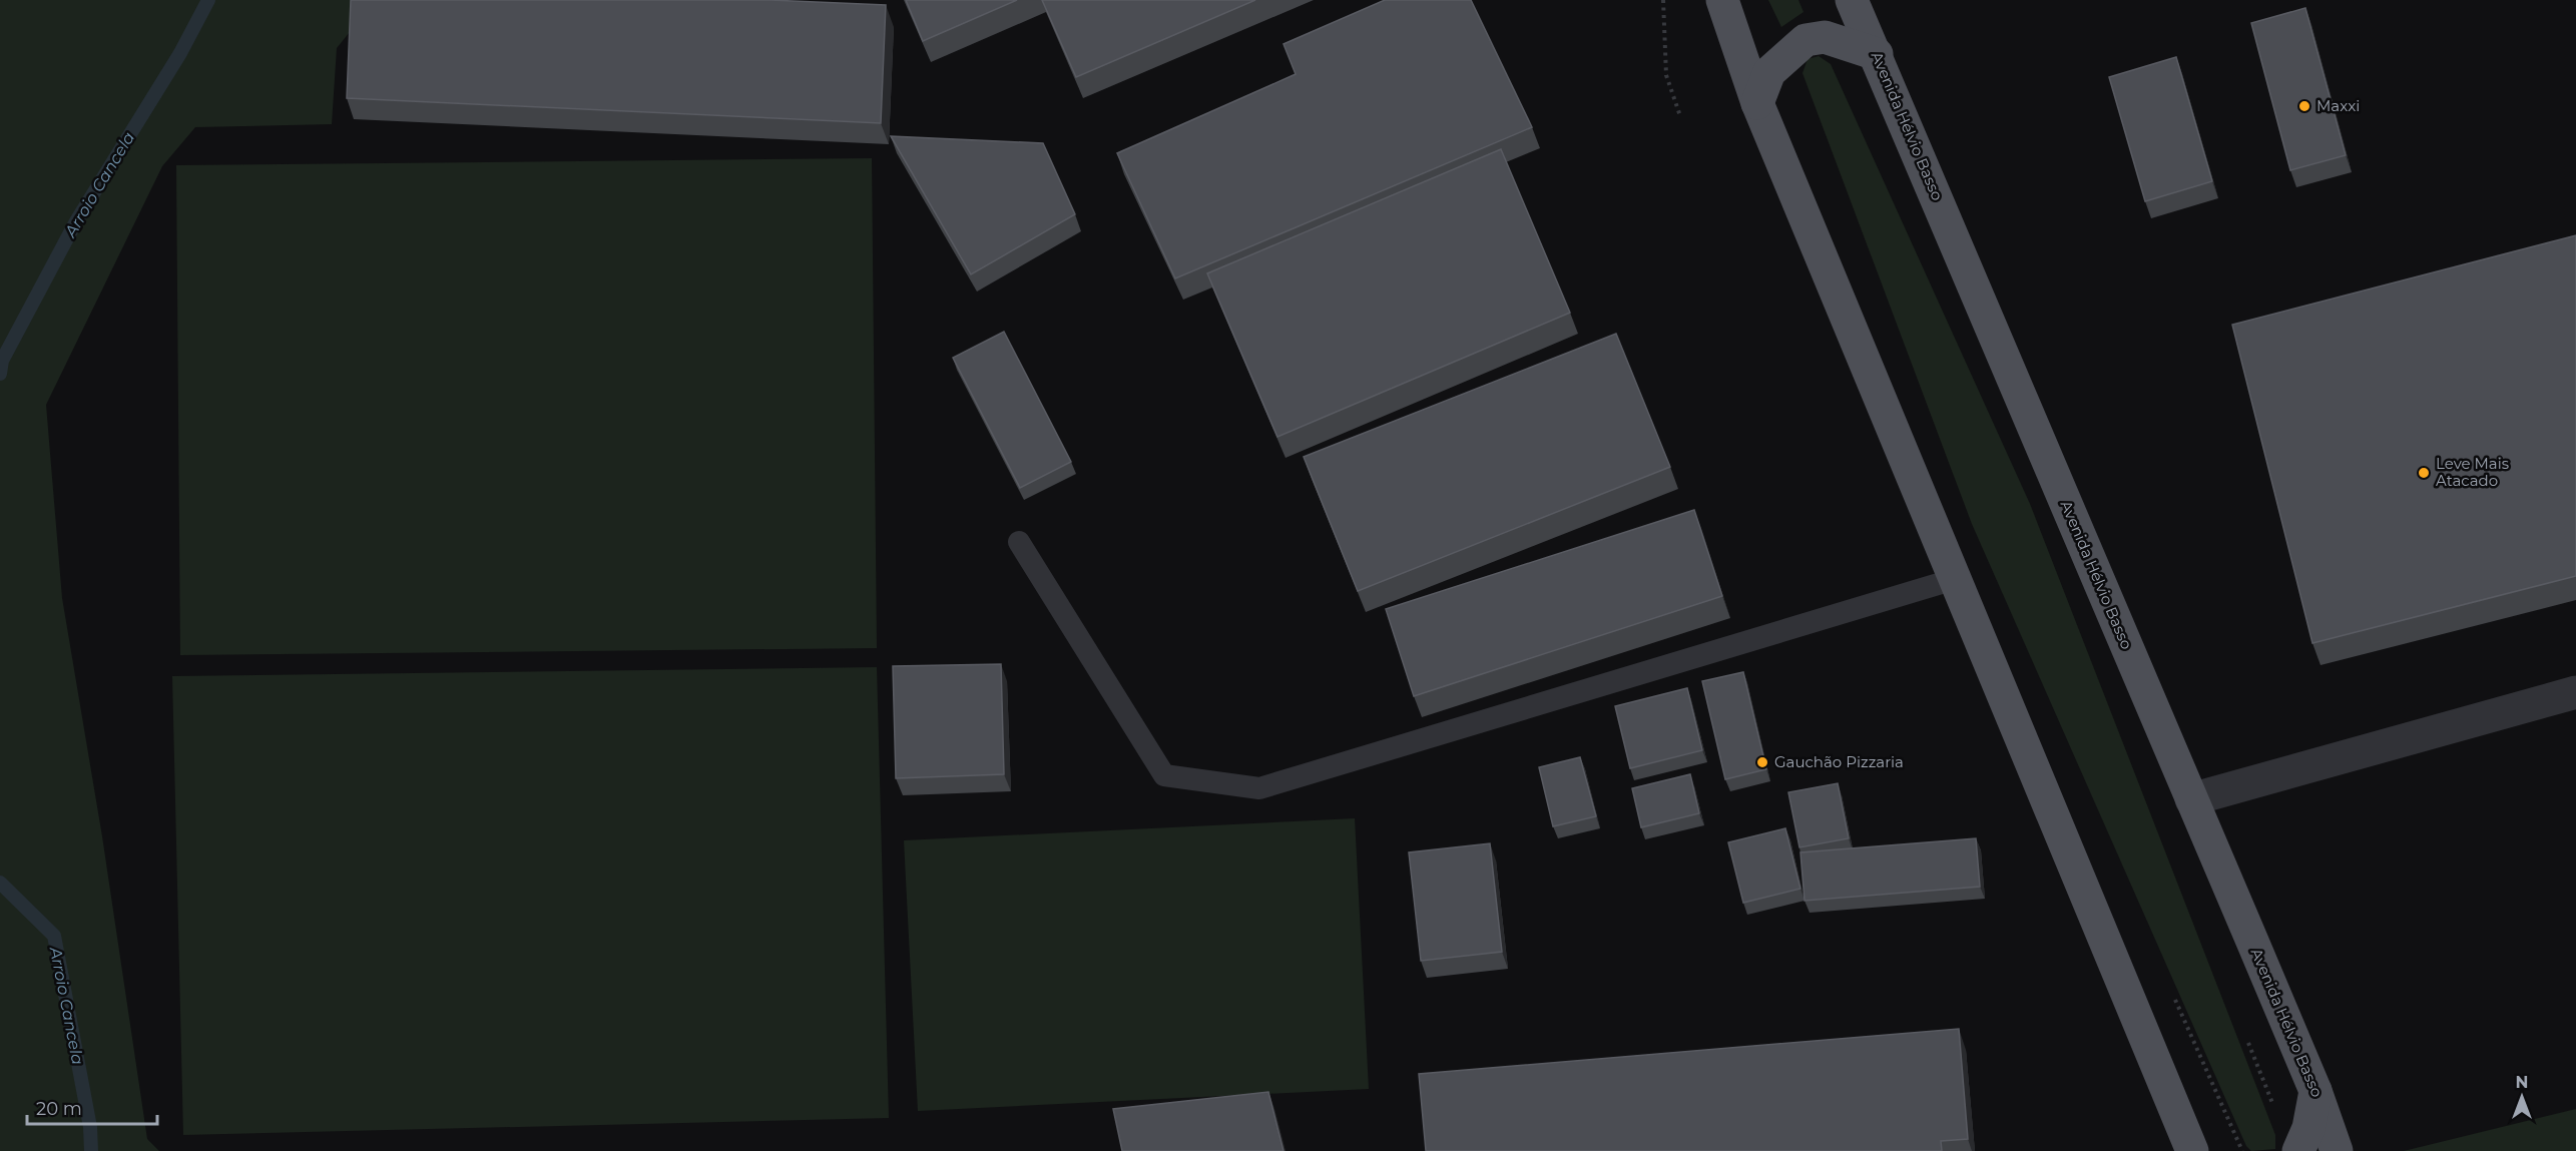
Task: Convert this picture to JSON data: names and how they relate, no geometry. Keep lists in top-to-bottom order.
{
  "streets": {
    "main road": ["Avenida Hélvio Basso"]
  },
  "water": ["Arroio Cancela"],
  "places": ["Maxxi", "Leve Mais Atacado", "Gauchão Pizzaria"],
  "scale_bar": "20 m",
  "north": "top"
}
